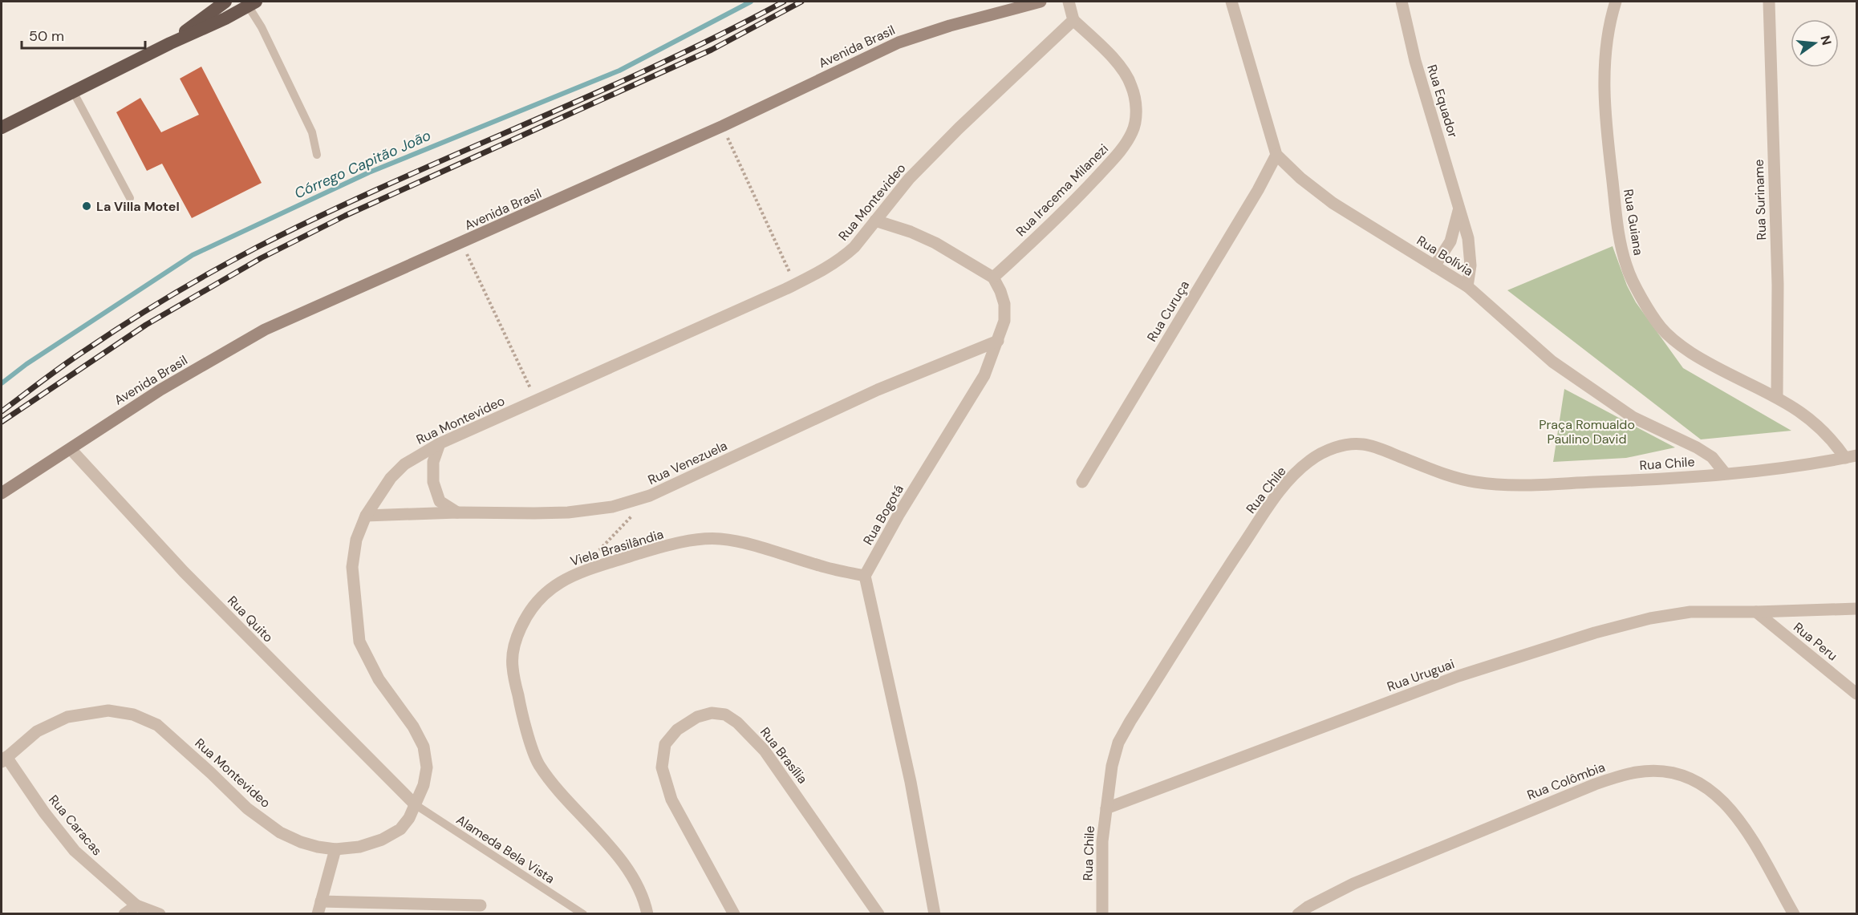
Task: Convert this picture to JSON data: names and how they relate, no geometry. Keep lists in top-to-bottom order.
{
  "streets": {
    "main road": ["Avenida Brasil"],
    "street": [
      "Rua Equador",
      "Rua Iracema Milanezi",
      "Rua Suriname",
      "Rua Montevideo",
      "Rua Guiana",
      "Rua Bolívia",
      "Rua Curuça",
      "Rua Venezuela",
      "Rua Chile",
      "Rua Bogotá",
      "Viela Brasilândia",
      "Rua Quito",
      "Rua Peru",
      "Rua Uruguai",
      "Rua Brasília",
      "Rua Colômbia",
      "Rua Caracas"
    ],
    "lane": ["Alameda Bela Vista"]
  },
  "crossings": [
    ["Avenida Brasil", "Rua Quito"],
    ["Rua Equador", "Rua Bolívia"],
    ["Rua Iracema Milanezi", "Rua Montevideo"],
    ["Rua Iracema Milanezi", "Rua Bogotá"],
    ["Rua Suriname", "Rua Guiana"],
    ["Rua Montevideo", "Rua Venezuela"],
    ["Rua Montevideo", "Rua Quito"],
    ["Rua Montevideo", "Rua Caracas"],
    ["Rua Montevideo", "Alameda Bela Vista"],
    ["Rua Guiana", "Rua Chile"],
    ["Rua Bolívia", "Rua Curuça"],
    ["Rua Bolívia", "Rua Chile"],
    ["Rua Venezuela", "Rua Bogotá"],
    ["Rua Chile", "Rua Uruguai"],
    ["Rua Bogotá", "Viela Brasilândia"],
    ["Rua Quito", "Alameda Bela Vista"],
    ["Rua Peru", "Rua Uruguai"]
  ],
  "water": ["Córrego Capitão João"],
  "parks": ["Praça Romualdo Paulino David"],
  "places": ["La Villa Motel"],
  "scale_bar": "50 m",
  "north": "right"
}
